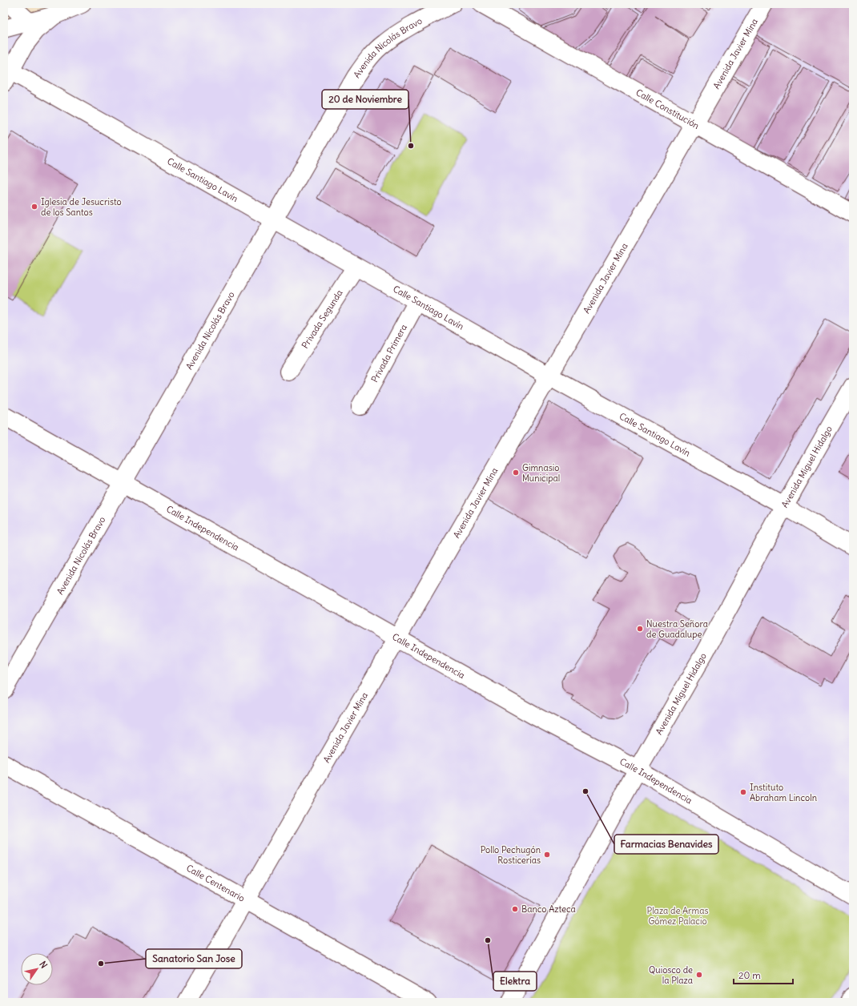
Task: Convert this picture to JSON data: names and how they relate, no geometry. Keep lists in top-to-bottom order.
{
  "streets": {
    "street": [
      "Avenida Nicolás Bravo",
      "Avenida Javier Mina",
      "Calle Constitución",
      "Calle Santiago Lavín",
      "Privada Segunda",
      "Privada Primera",
      "Avenida Miguel Hidalgo",
      "Calle Independencia",
      "Calle Centenario"
    ]
  },
  "crossings": [
    ["Avenida Nicolás Bravo", "Calle Santiago Lavín"],
    ["Avenida Nicolás Bravo", "Calle Independencia"],
    ["Avenida Javier Mina", "Calle Constitución"],
    ["Avenida Javier Mina", "Calle Santiago Lavín"],
    ["Avenida Javier Mina", "Calle Independencia"],
    ["Avenida Javier Mina", "Calle Centenario"],
    ["Calle Santiago Lavín", "Privada Segunda"],
    ["Calle Santiago Lavín", "Privada Primera"],
    ["Calle Santiago Lavín", "Avenida Miguel Hidalgo"],
    ["Avenida Miguel Hidalgo", "Calle Independencia"]
  ],
  "parks": ["Plaza de Armas Gómez Palacio"],
  "places": [
    "20 de Noviembre",
    "Iglesia de Jesucristo de los Santos",
    "Gimnasio Municipal",
    "Nuestra Señora de Guadalupe",
    "Farmacias Benavides",
    "Instituto Abraham Lincoln",
    "Pollo Pechugón Rosticerías",
    "Banco Azteca",
    "Elektra",
    "Sanatorio San Jose",
    "Quiosco de la Plaza"
  ],
  "scale_bar": "20 m",
  "north": "top right"
}
